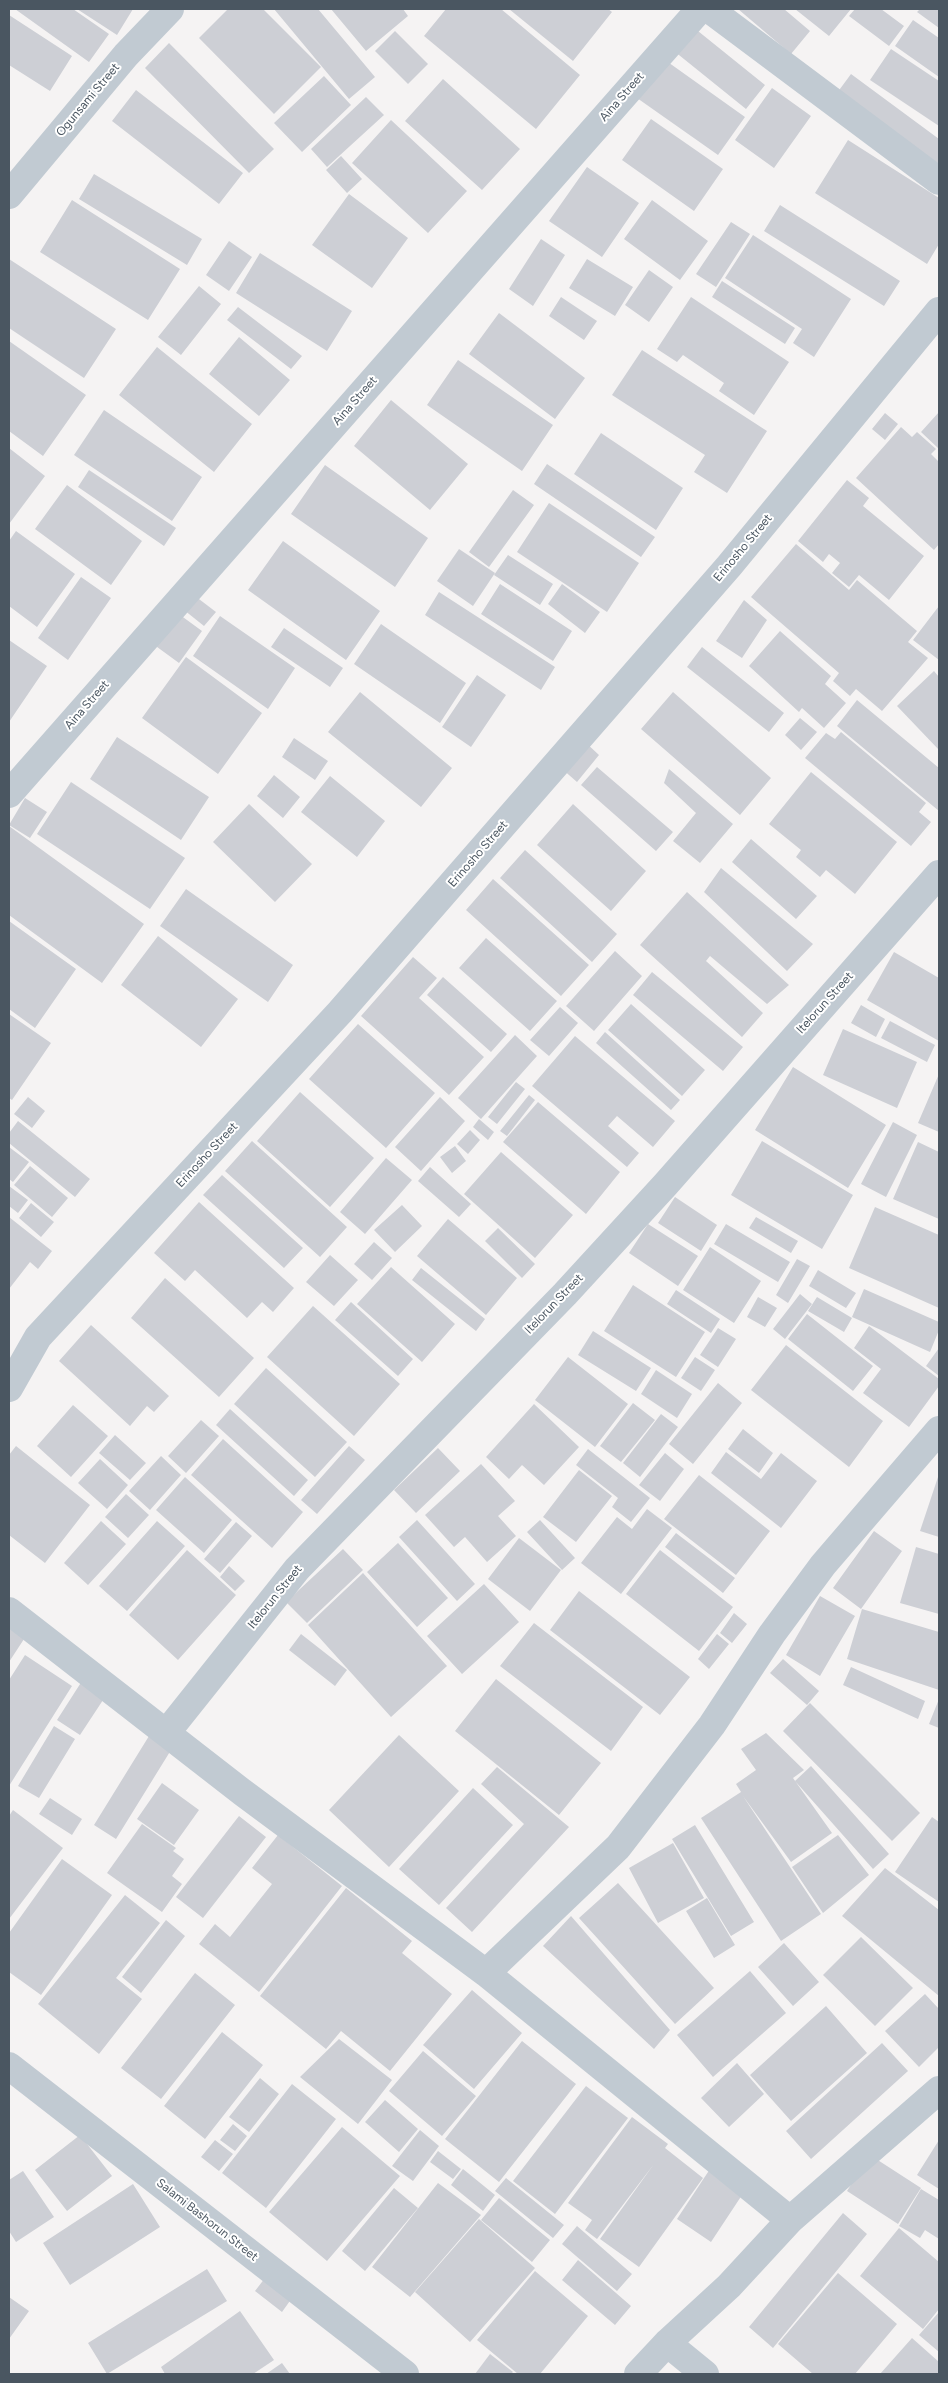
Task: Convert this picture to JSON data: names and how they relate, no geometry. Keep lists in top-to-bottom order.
{
  "streets": {
    "street": [
      "Aina Street",
      "Ogunsami Street",
      "Erinosho Street",
      "Itelorun Street",
      "Salami Bashorun Street"
    ]
  }
}
